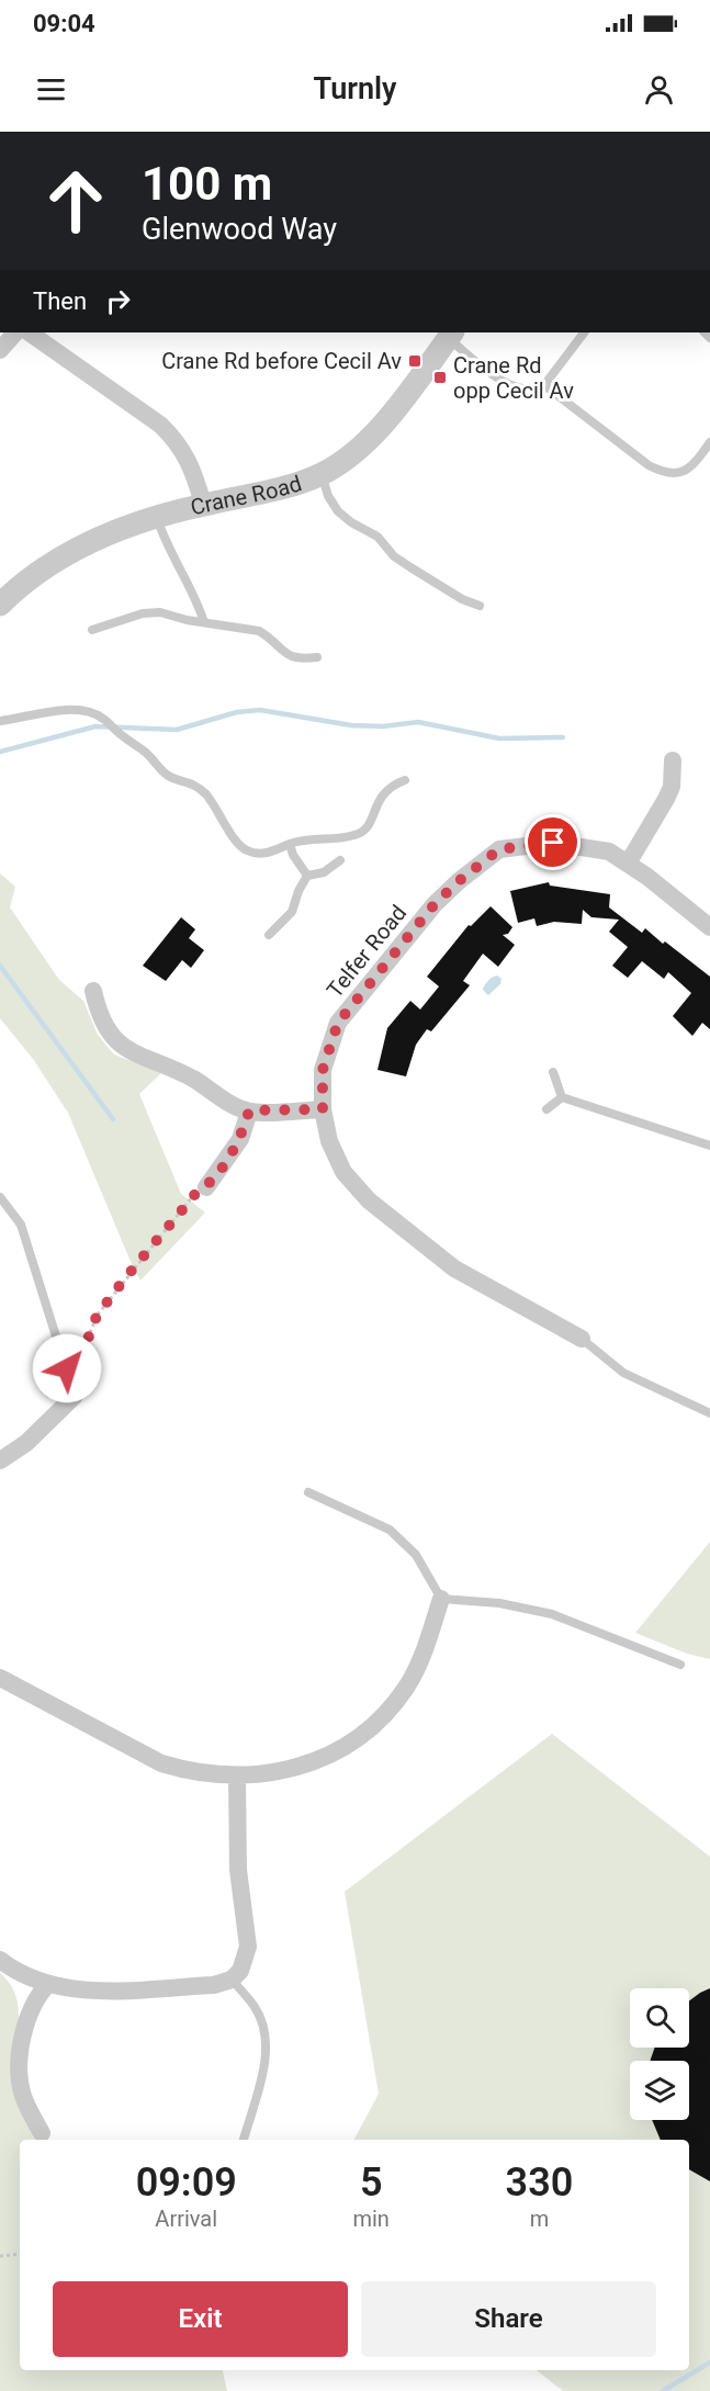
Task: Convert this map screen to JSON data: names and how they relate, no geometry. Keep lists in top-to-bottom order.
{
  "streets": {
    "street": ["Crane Road", "Telfer Road"]
  },
  "places": {
    "transit": ["Crane Rd before Cecil Av", "Crane Rd opp Cecil Av"]
  },
  "page": {
    "status": "09:04",
    "header": "Turnly",
    "turn": ["100 m", "Glenwood Way"],
    "then": "Then",
    "eta": [
      "09:09",
      "Arrival",
      "5",
      "min",
      "330",
      "m"
    ],
    "buttons": ["Exit", "Share"]
  }
}
